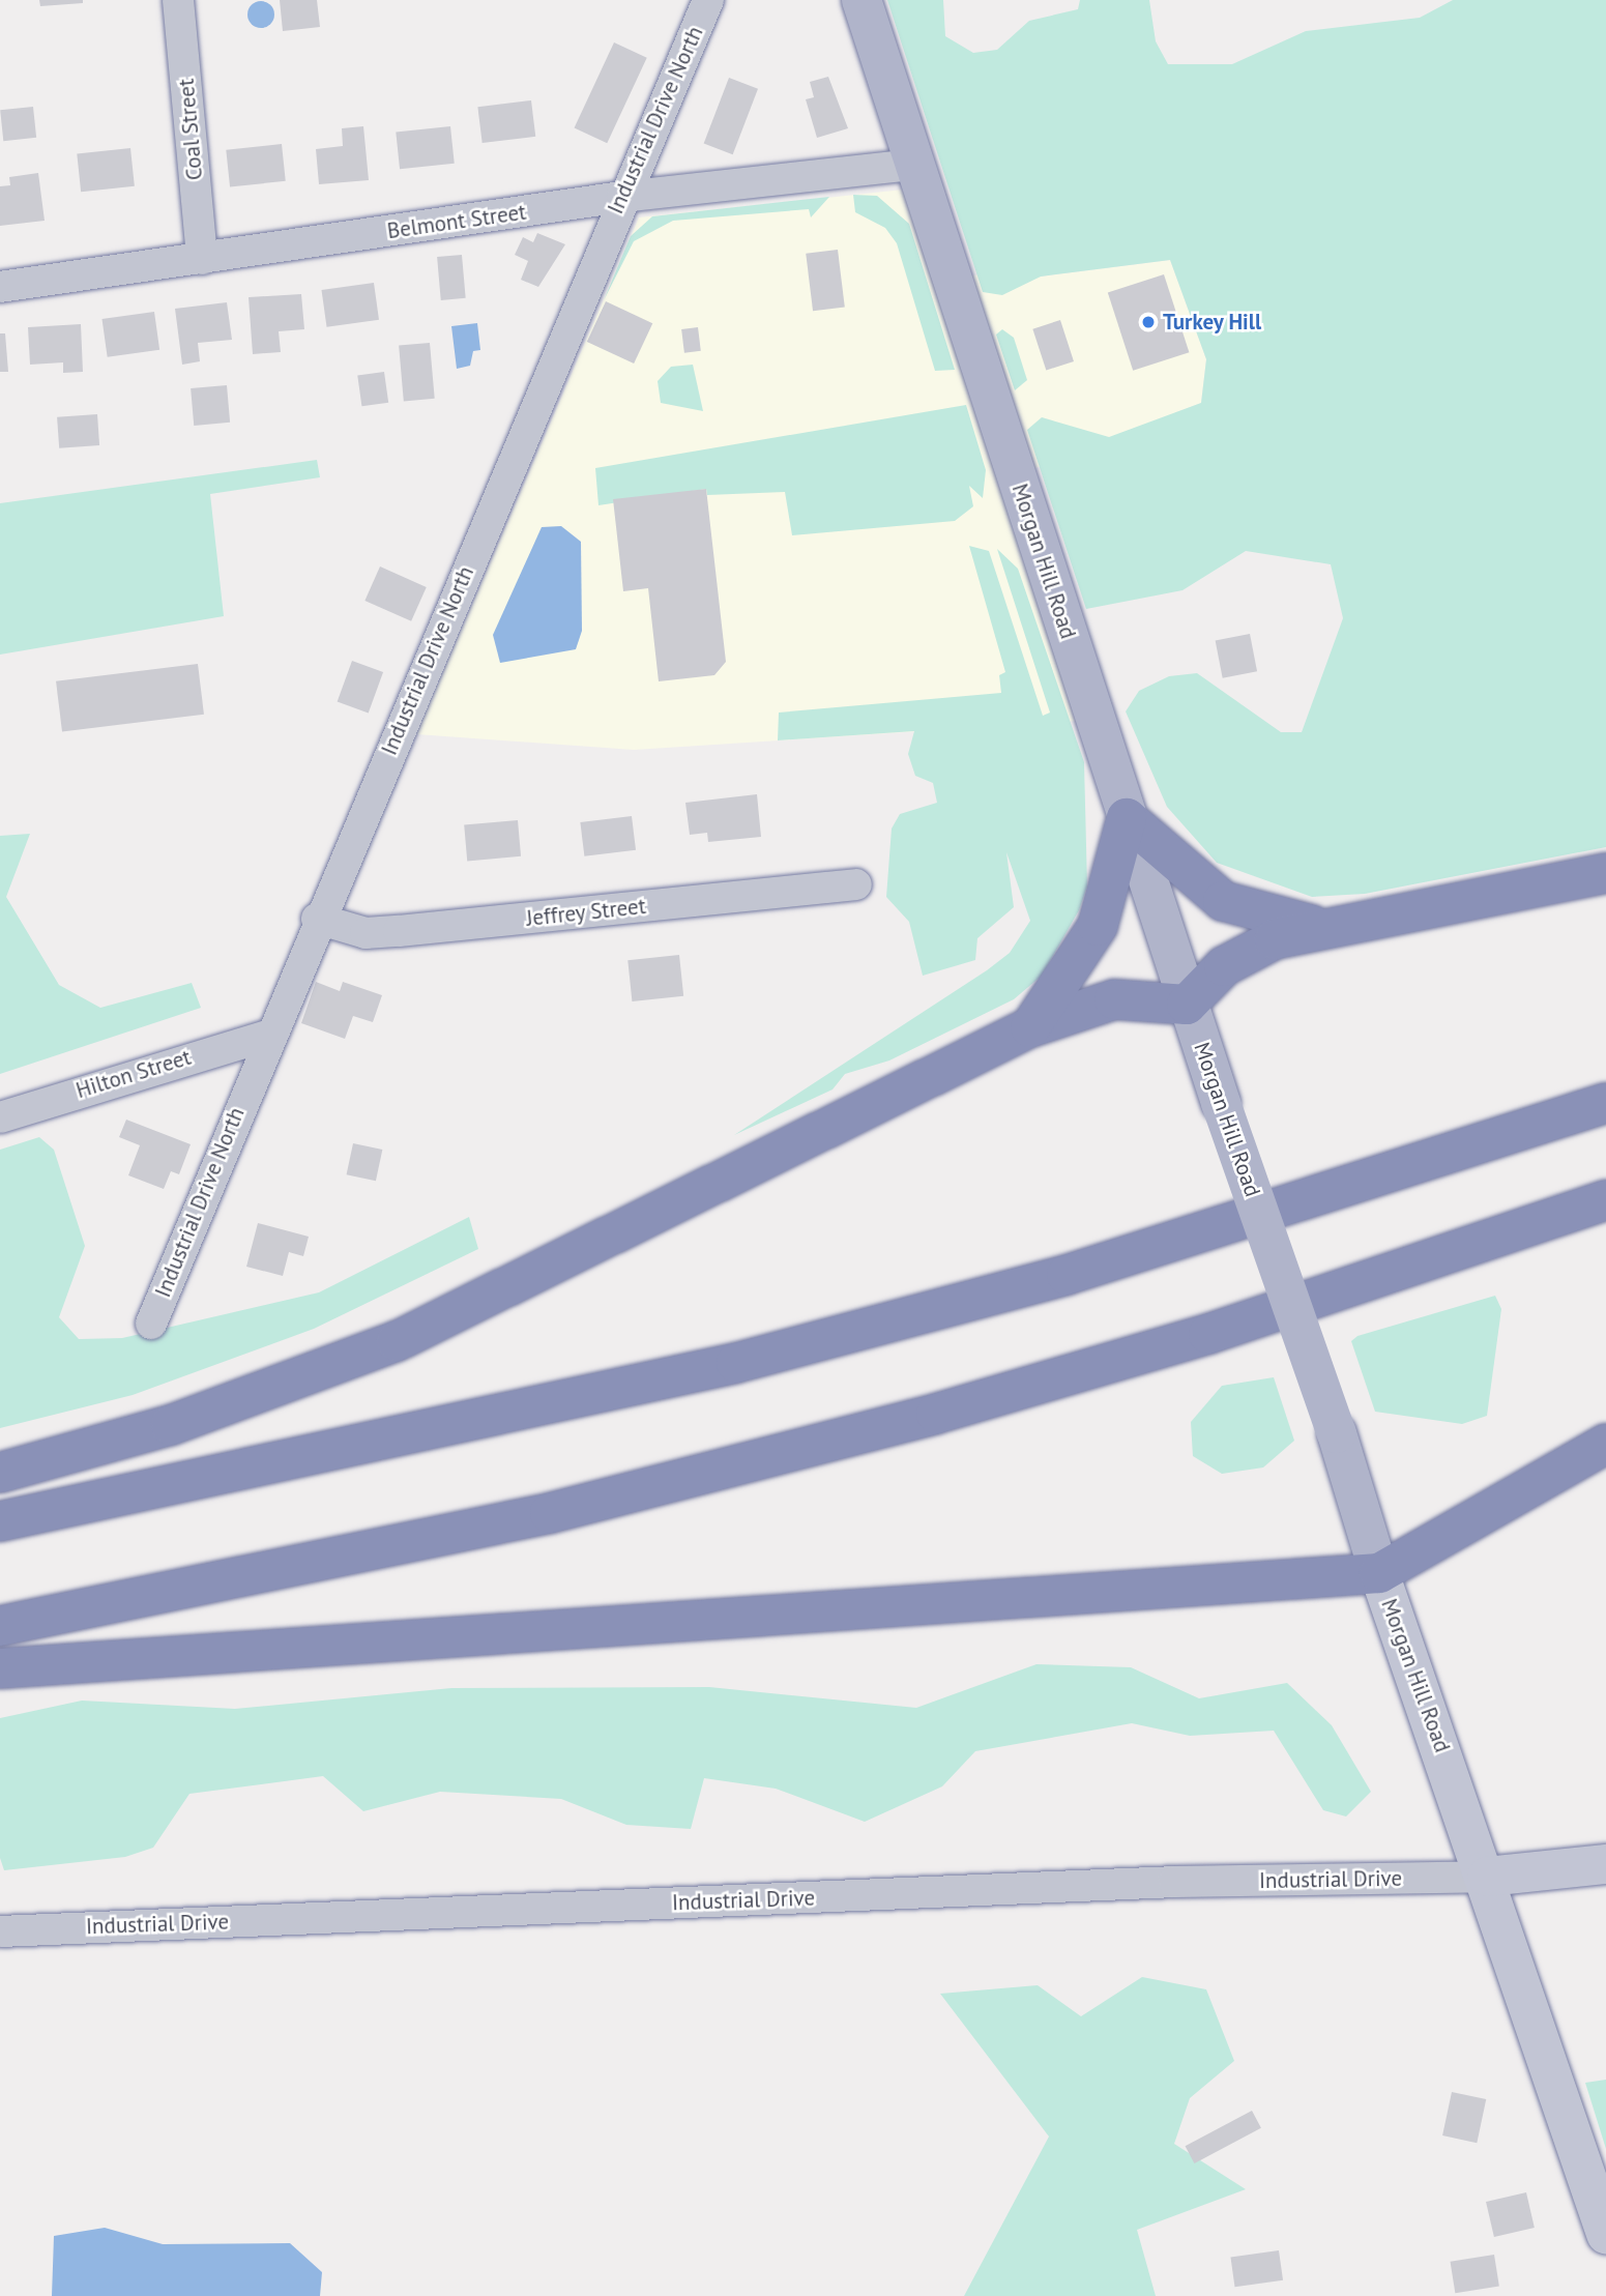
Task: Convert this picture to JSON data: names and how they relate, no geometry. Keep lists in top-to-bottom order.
{
  "streets": {
    "main road": ["Morgan Hill Road"],
    "street": [
      "Industrial Drive North",
      "Coal Street",
      "Belmont Street",
      "Jeffrey Street",
      "Hilton Street",
      "Industrial Drive"
    ]
  },
  "crossings": [
    ["Industrial Drive North", "Belmont Street"],
    ["Industrial Drive North", "Jeffrey Street"],
    ["Industrial Drive North", "Hilton Street"],
    ["Coal Street", "Belmont Street"],
    ["Belmont Street", "Morgan Hill Road"],
    ["Morgan Hill Road", "Industrial Drive"]
  ],
  "places": ["Turkey Hill"]
}
